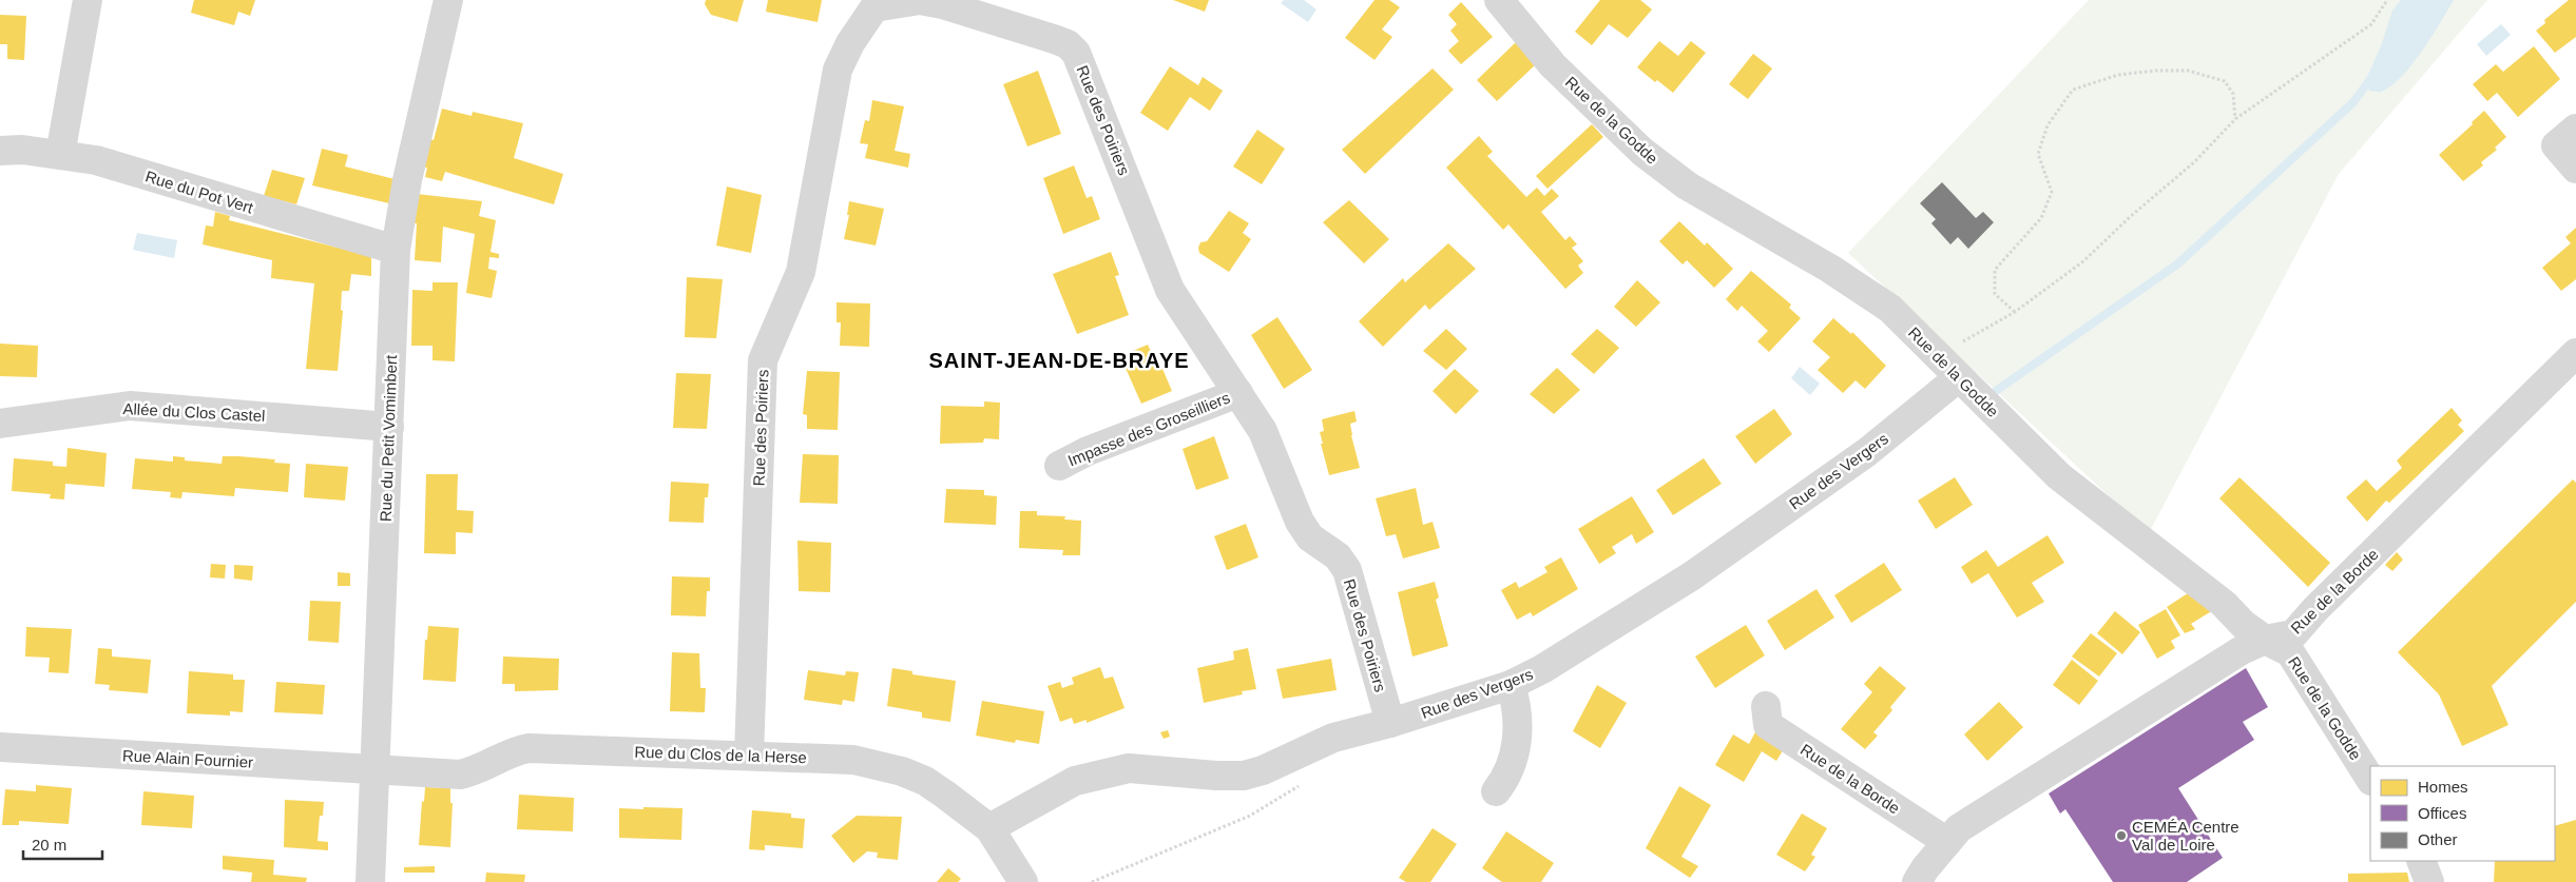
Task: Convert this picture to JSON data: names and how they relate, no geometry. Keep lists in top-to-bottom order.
{
  "streets": {
    "street": [
      "Rue des Poiriers",
      "Rue de la Godde",
      "Rue du Pot Vert",
      "Allée du Clos Castel",
      "Impasse des Groseilliers",
      "Rue du Petit Vomimbert",
      "Rue des Vergers",
      "Rue de la Borde",
      "Rue du Clos de la Herse",
      "Rue Alain Fournier"
    ]
  },
  "crossings": [
    ["Rue des Poiriers", "Impasse des Groseilliers"],
    ["Rue des Poiriers", "Rue des Vergers"],
    ["Rue des Poiriers", "Rue du Clos de la Herse"],
    ["Rue de la Godde", "Rue des Vergers"],
    ["Rue de la Godde", "Rue de la Borde"],
    ["Rue du Pot Vert", "Rue du Petit Vomimbert"],
    ["Allée du Clos Castel", "Rue du Petit Vomimbert"],
    ["Rue du Petit Vomimbert", "Rue du Clos de la Herse"],
    ["Rue du Petit Vomimbert", "Rue Alain Fournier"],
    ["Rue des Vergers", "Rue du Clos de la Herse"],
    ["Rue du Clos de la Herse", "Rue Alain Fournier"]
  ],
  "districts": ["SAINT-JEAN-DE-BRAYE"],
  "places": ["CEMÉA Centre Val de Loire"],
  "legend": ["Homes", "Offices", "Other"],
  "scale_bar": "20 m"
}
